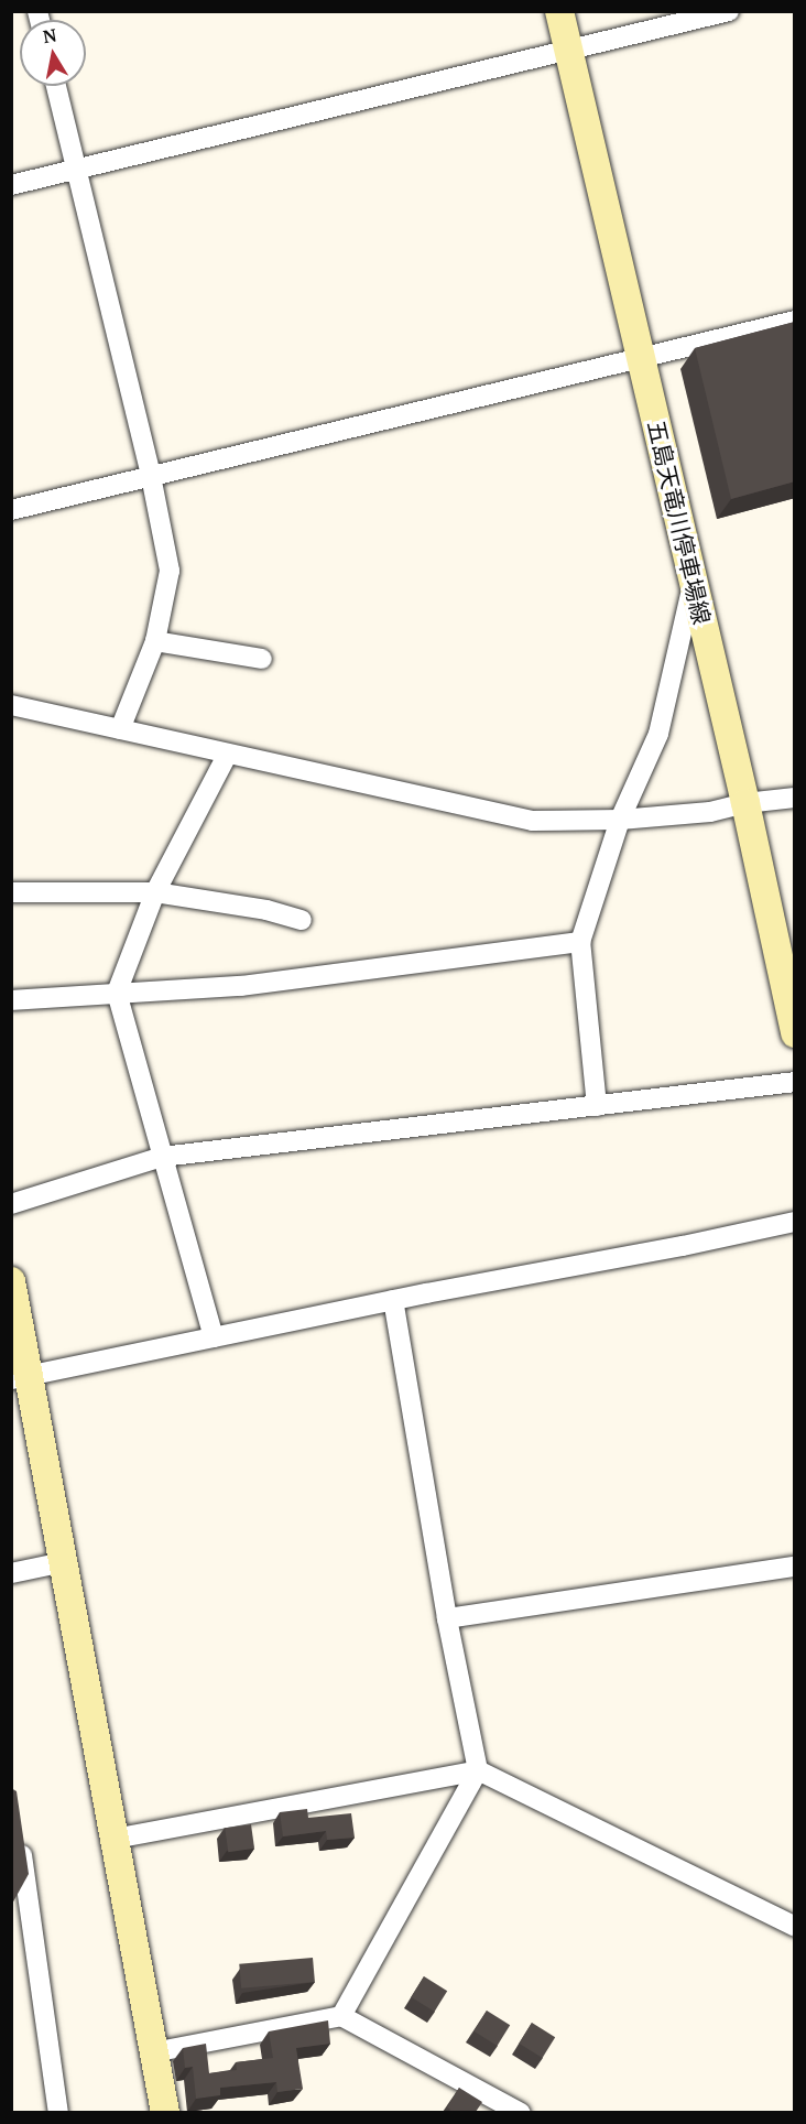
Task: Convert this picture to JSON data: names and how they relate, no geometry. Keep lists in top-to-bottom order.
{
  "streets": {
    "main road": ["五島天竜川停車場線"]
  },
  "north": "top"
}
